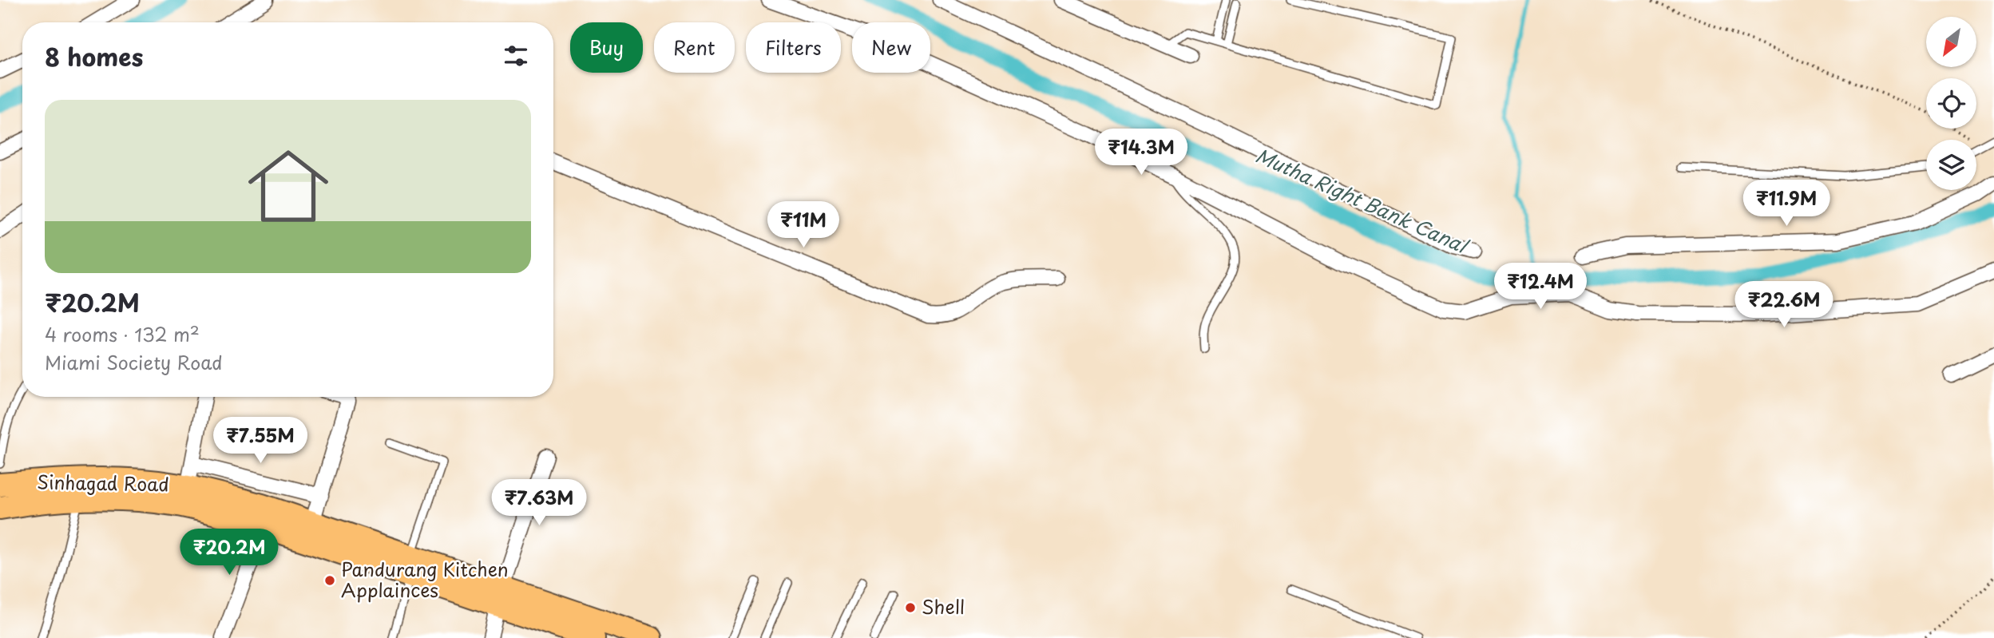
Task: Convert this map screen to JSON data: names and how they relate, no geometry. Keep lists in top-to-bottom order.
{
  "streets": {
    "main road": ["Sinhagad Road"]
  },
  "water": ["Mutha Right Bank Canal"],
  "places": ["Pandurang Kitchen Applainces", "Shell"],
  "north": "bottom left",
  "page": {
    "chip": [
      "Buy",
      "Rent",
      "Filters",
      "New"
    ],
    "heading": "8 homes",
    "list": [
      {
        "name": "₹20.2M",
        "note": "4 rooms · 132 m² · Miami Society Road"
      }
    ],
    "price": [
      "₹14.3M",
      "₹11.9M",
      "₹11M",
      "₹12.4M",
      "₹22.6M",
      "₹7.55M",
      "₹7.63M",
      "₹20.2M"
    ]
  }
}
